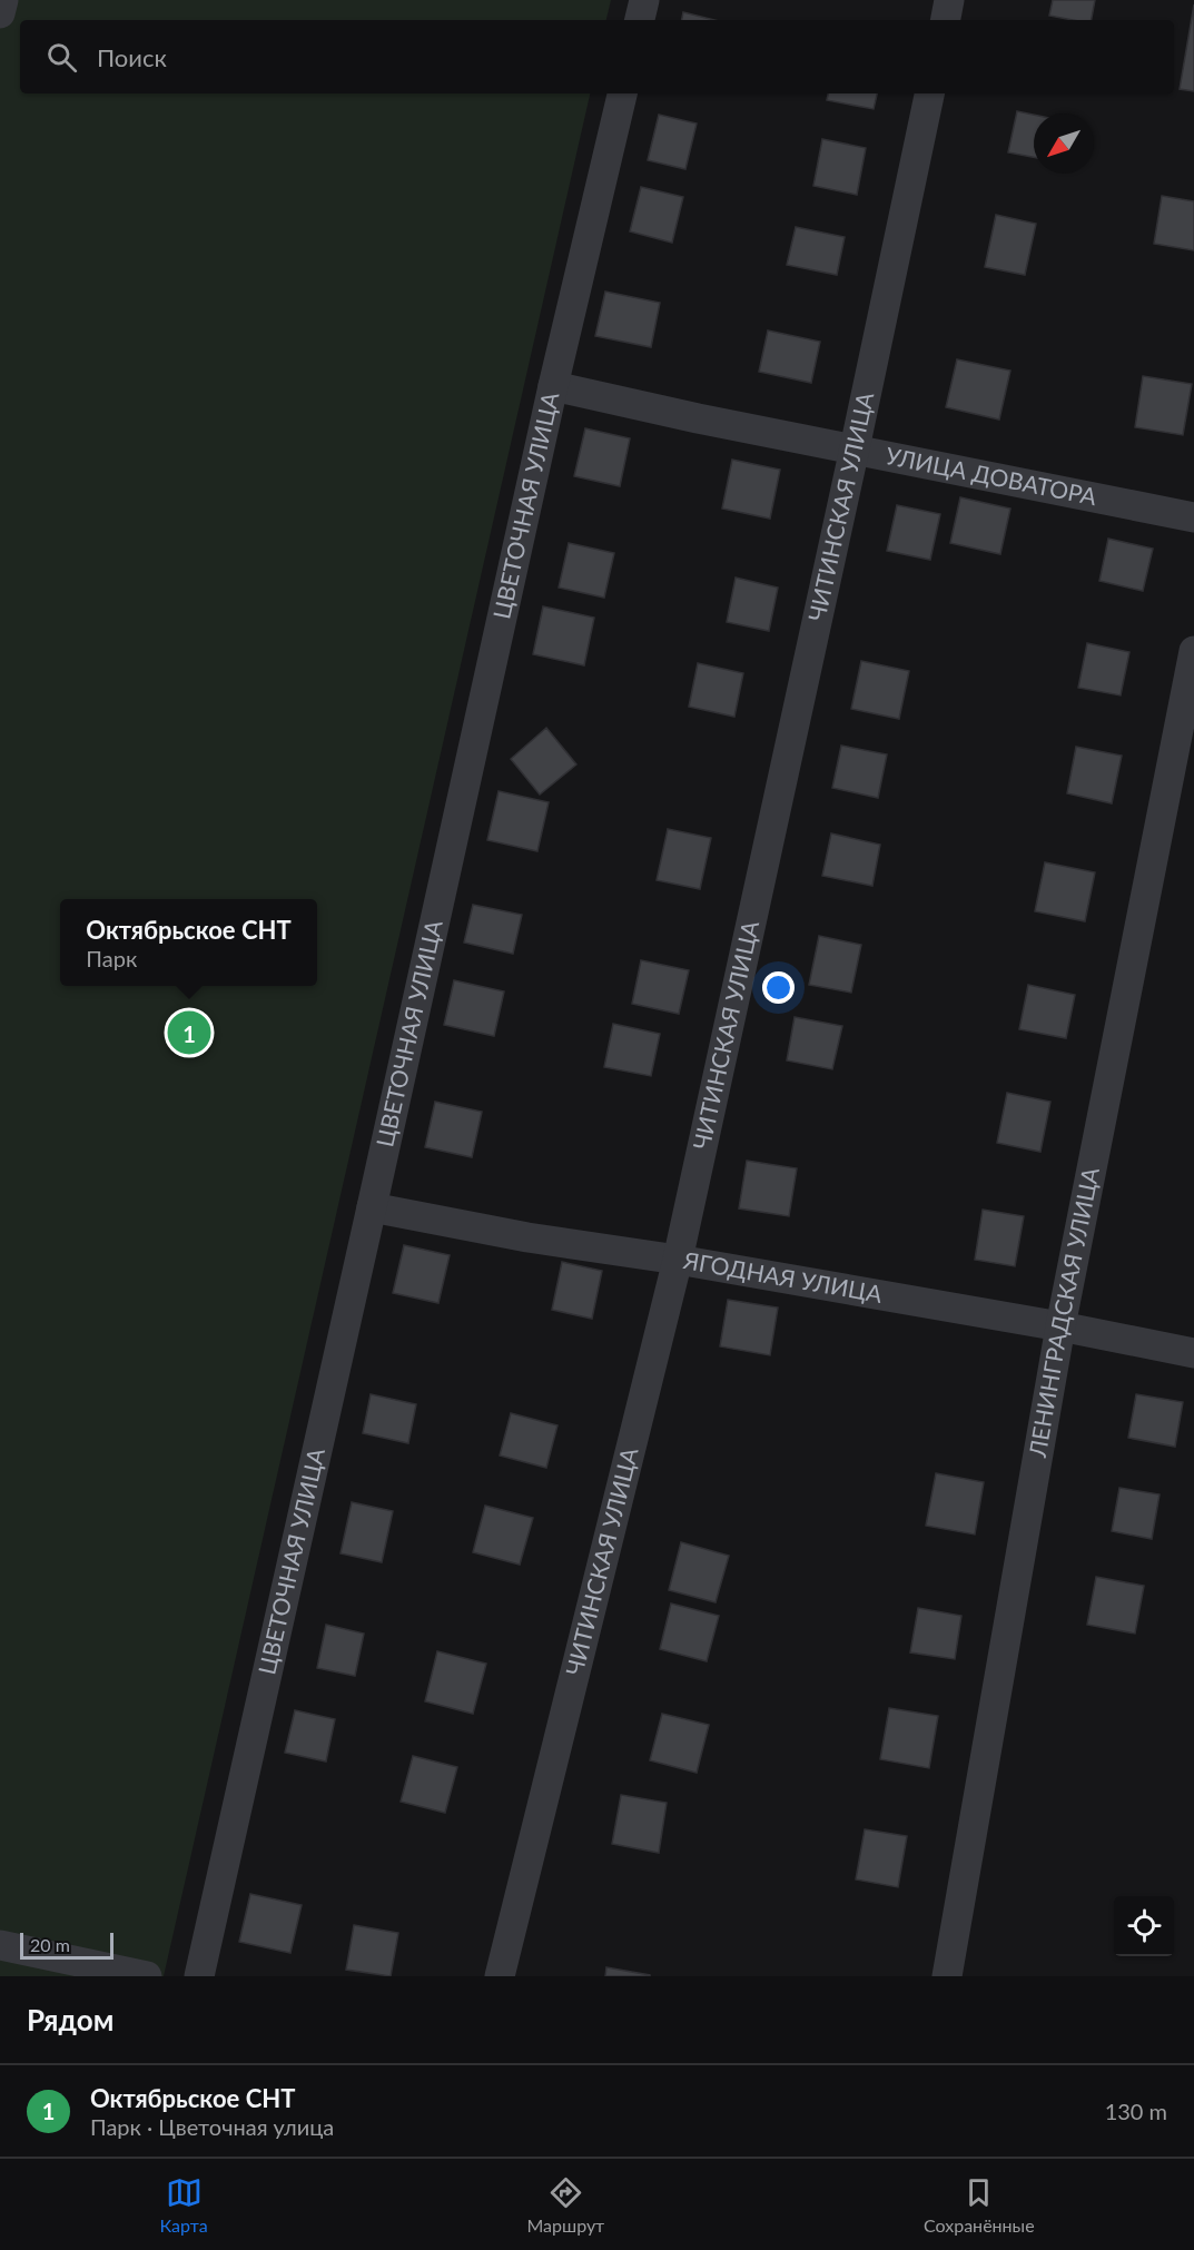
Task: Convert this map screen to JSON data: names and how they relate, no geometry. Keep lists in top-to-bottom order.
{
  "streets": {
    "street": [
      "УЛИЦА ДОВАТОРА",
      "ЦВЕТОЧНАЯ УЛИЦА",
      "ЧИТИНСКАЯ УЛИЦА",
      "ЯГОДНАЯ УЛИЦА",
      "ЛЕНИНГРАДСКАЯ УЛИЦА"
    ]
  },
  "crossings": [
    ["УЛИЦА ДОВАТОРА", "ЦВЕТОЧНАЯ УЛИЦА"],
    ["УЛИЦА ДОВАТОРА", "ЧИТИНСКАЯ УЛИЦА"],
    ["ЦВЕТОЧНАЯ УЛИЦА", "ЯГОДНАЯ УЛИЦА"],
    ["ЧИТИНСКАЯ УЛИЦА", "ЯГОДНАЯ УЛИЦА"],
    ["ЯГОДНАЯ УЛИЦА", "ЛЕНИНГРАДСКАЯ УЛИЦА"]
  ],
  "scale_bar": "20 m",
  "north": "bottom left",
  "page": {
    "search": "Поиск",
    "popup": ["Октябрьское СНТ", "Парк"],
    "pins": "1",
    "scale": "20 m",
    "heading": "Рядом",
    "list": [
      {
        "mark": "1",
        "name": "Октябрьское СНТ",
        "note": "Парк · Цветочная улица",
        "value": "130 m"
      }
    ],
    "nav": ["Карта", "Маршрут", "Сохранённые"]
  }
}
